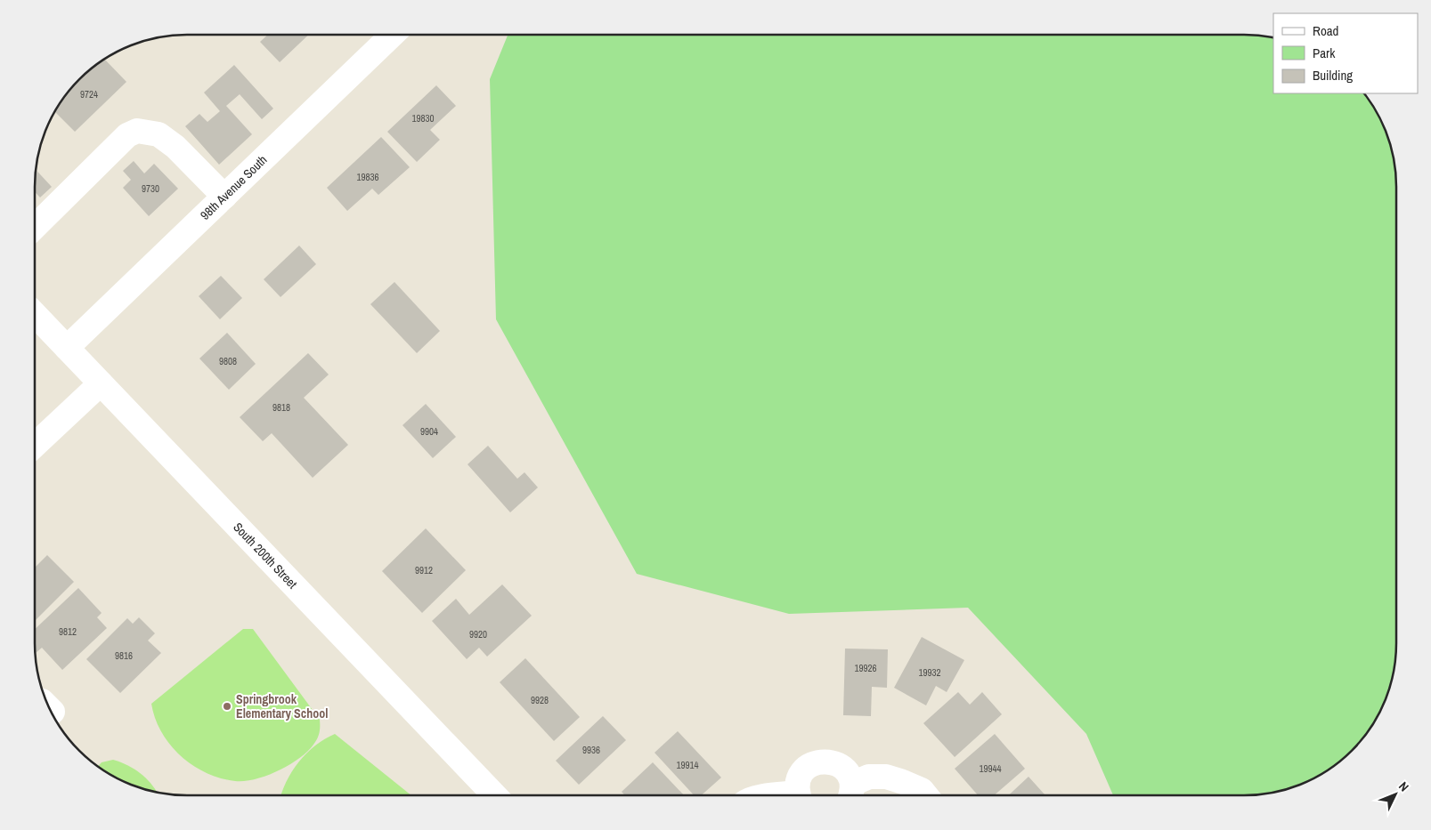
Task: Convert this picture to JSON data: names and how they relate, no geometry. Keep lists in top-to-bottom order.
{
  "streets": {
    "street": ["98th Avenue South", "South 200th Street"]
  },
  "crossings": [
    ["98th Avenue South", "South 200th Street"]
  ],
  "places": ["Springbrook Elementary School"],
  "house_numbers": [
    "9724",
    "19830",
    "19836",
    "9730",
    "9808",
    "9818",
    "9904",
    "9912",
    "9812",
    "9920",
    "9816",
    "19926",
    "19932",
    "9928",
    "9936",
    "19914",
    "19944"
  ],
  "legend": ["Road", "Park", "Building"],
  "north": "top right"
}
